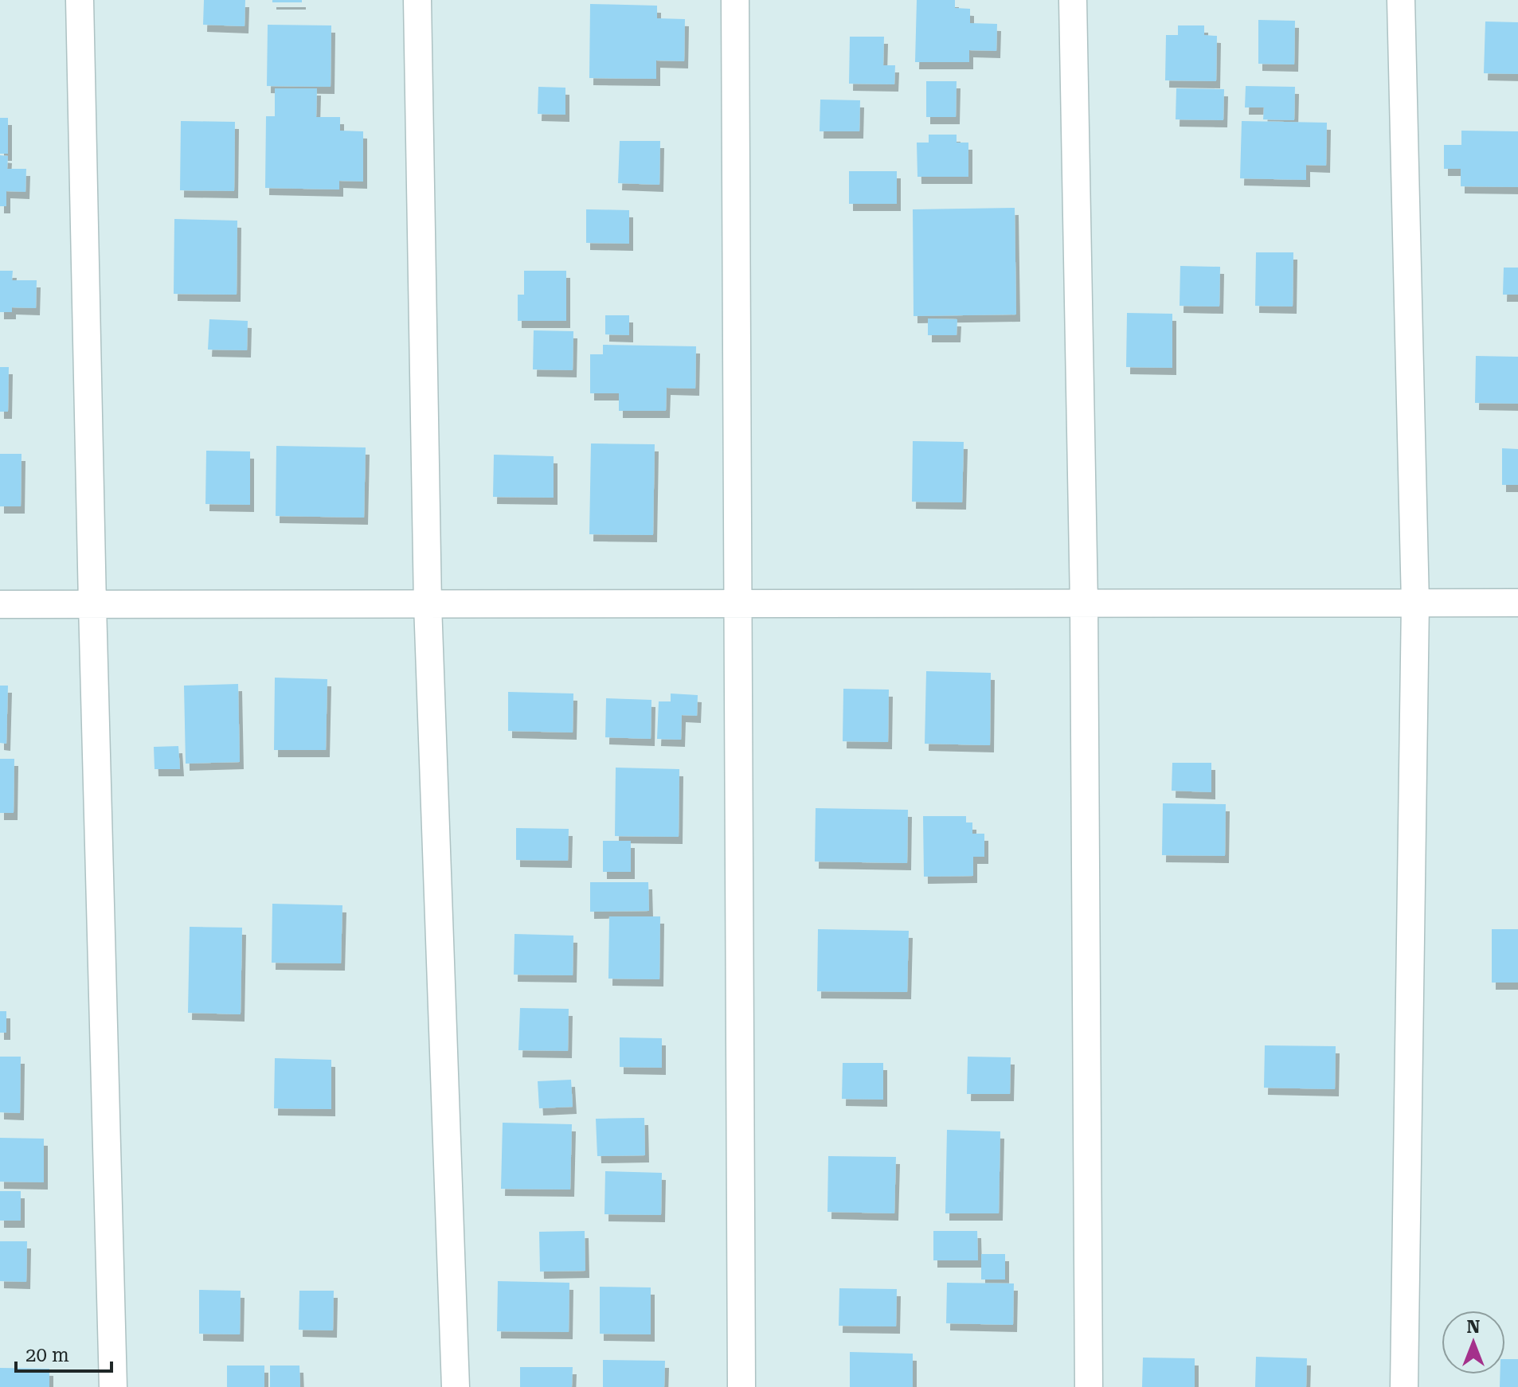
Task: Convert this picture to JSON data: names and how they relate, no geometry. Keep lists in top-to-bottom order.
{
  "scale_bar": "20 m",
  "north": "top"
}
